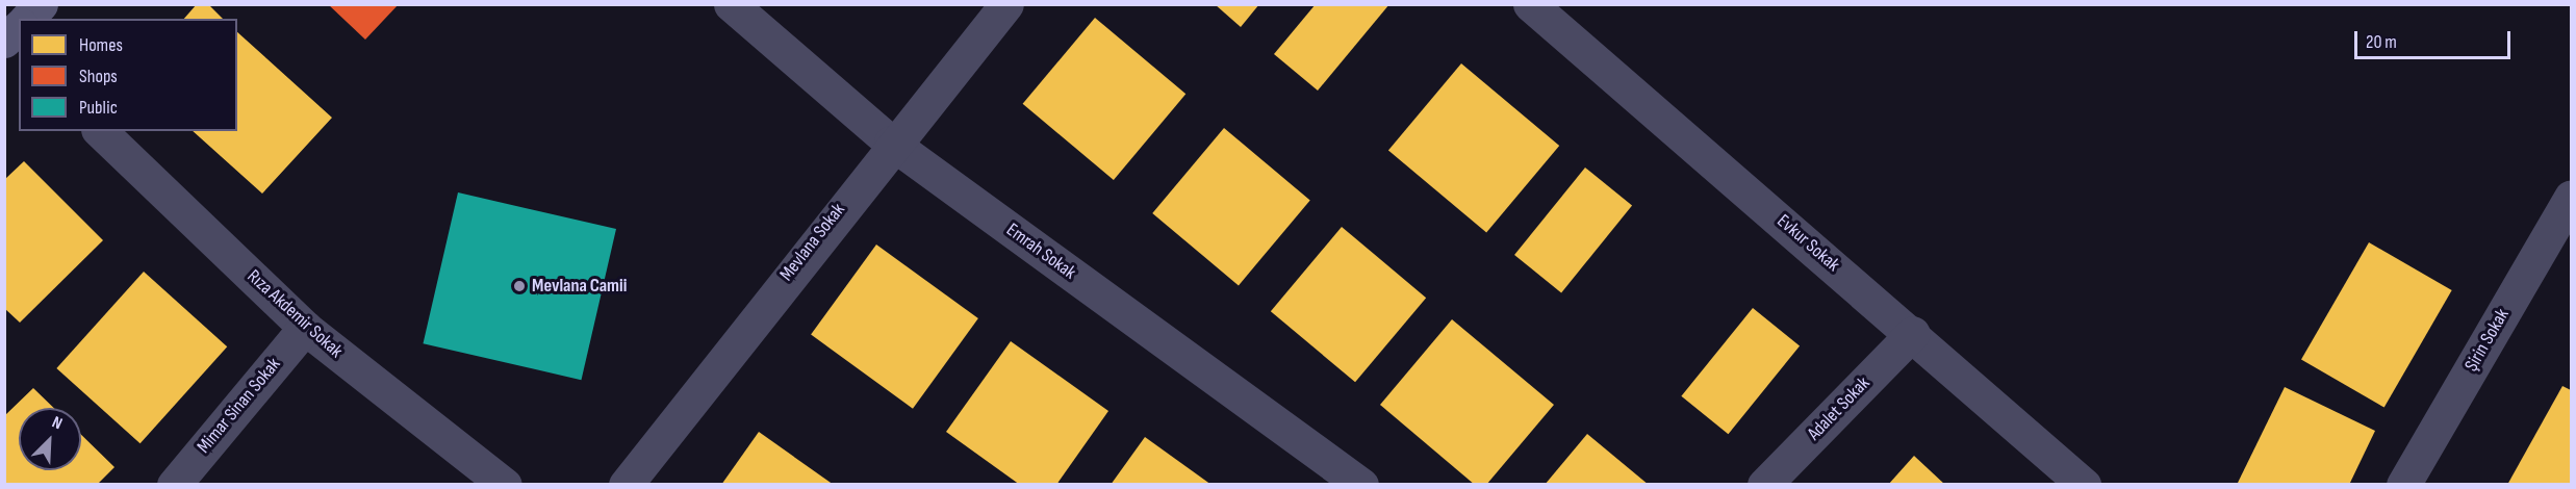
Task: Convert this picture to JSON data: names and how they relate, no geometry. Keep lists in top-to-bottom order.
{
  "streets": {
    "street": [
      "Mevlana Sokak",
      "Evkur Sokak",
      "Emrah Sokak",
      "Rıza Akdemir Sokak",
      "Şirin Sokak",
      "Mimar Sinan Sokak",
      "Adalet Sokak"
    ]
  },
  "crossings": [
    ["Mevlana Sokak", "Emrah Sokak"],
    ["Evkur Sokak", "Adalet Sokak"],
    ["Rıza Akdemir Sokak", "Mimar Sinan Sokak"]
  ],
  "places": ["Mevlana Camii"],
  "legend": ["Homes", "Shops", "Public"],
  "scale_bar": "20 m",
  "north": "top right"
}
